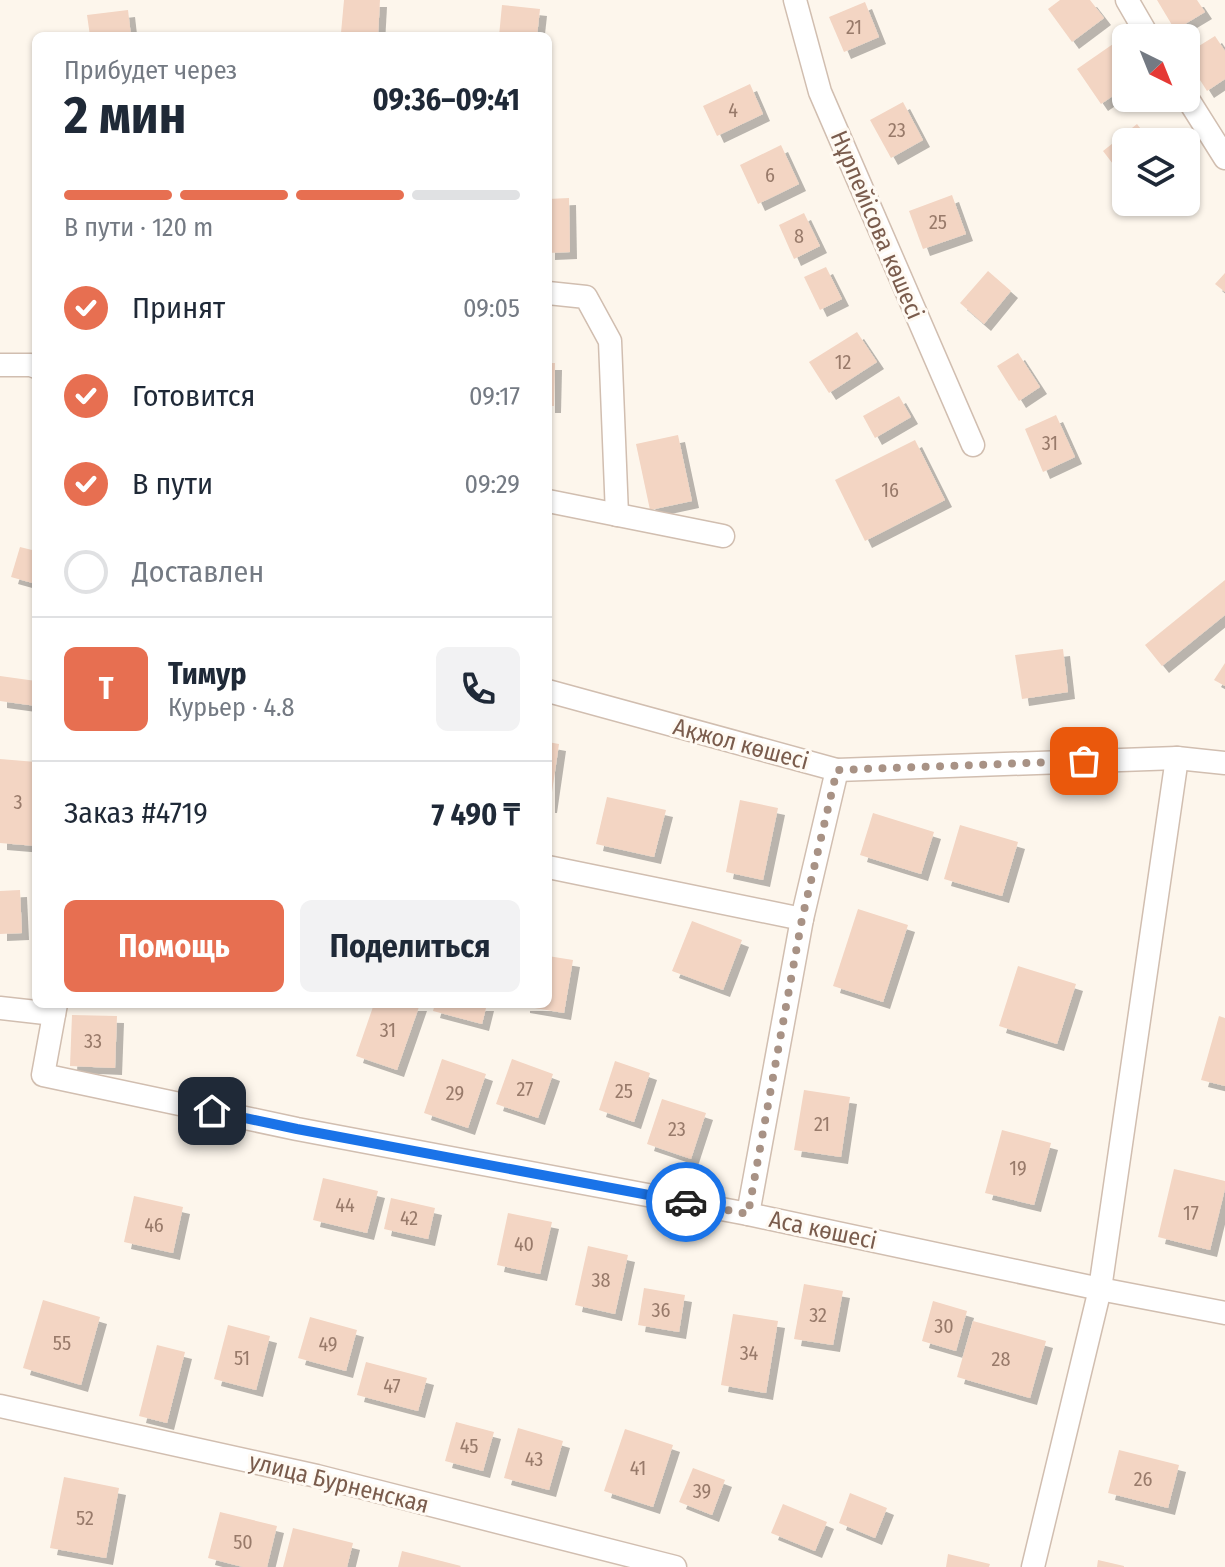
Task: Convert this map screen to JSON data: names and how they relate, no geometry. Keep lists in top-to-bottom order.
{
  "streets": {
    "street": [
      "Нұрпейісова көшесі",
      "Ақжол көшесі",
      "Аса көшесі",
      "улица Бурненская"
    ]
  },
  "house_numbers": [
    "21",
    "4",
    "23",
    "6",
    "25",
    "8",
    "12",
    "31",
    "16",
    "3",
    "31",
    "33",
    "27",
    "25",
    "29",
    "21",
    "23",
    "19",
    "44",
    "17",
    "42",
    "46",
    "40",
    "38",
    "36",
    "32",
    "30",
    "55",
    "49",
    "34",
    "51",
    "28",
    "47",
    "45",
    "43",
    "41",
    "26",
    "39",
    "52",
    "50"
  ],
  "north": "bottom right",
  "page": {
    "heading": ["2 мин", "Прибудет через", "09:36–09:41"],
    "panel": [
      "Тимур",
      "Курьер · 4.8",
      "Заказ #4719",
      "7 490 ₸"
    ],
    "bar": "В пути · 120 m",
    "list": [
      ["Принят", "09:05"],
      ["Готовится", "09:17"],
      ["В пути", "09:29"],
      "Доставлен"
    ],
    "round": "Т",
    "buttons": ["Помощь", "Поделиться"]
  }
}
